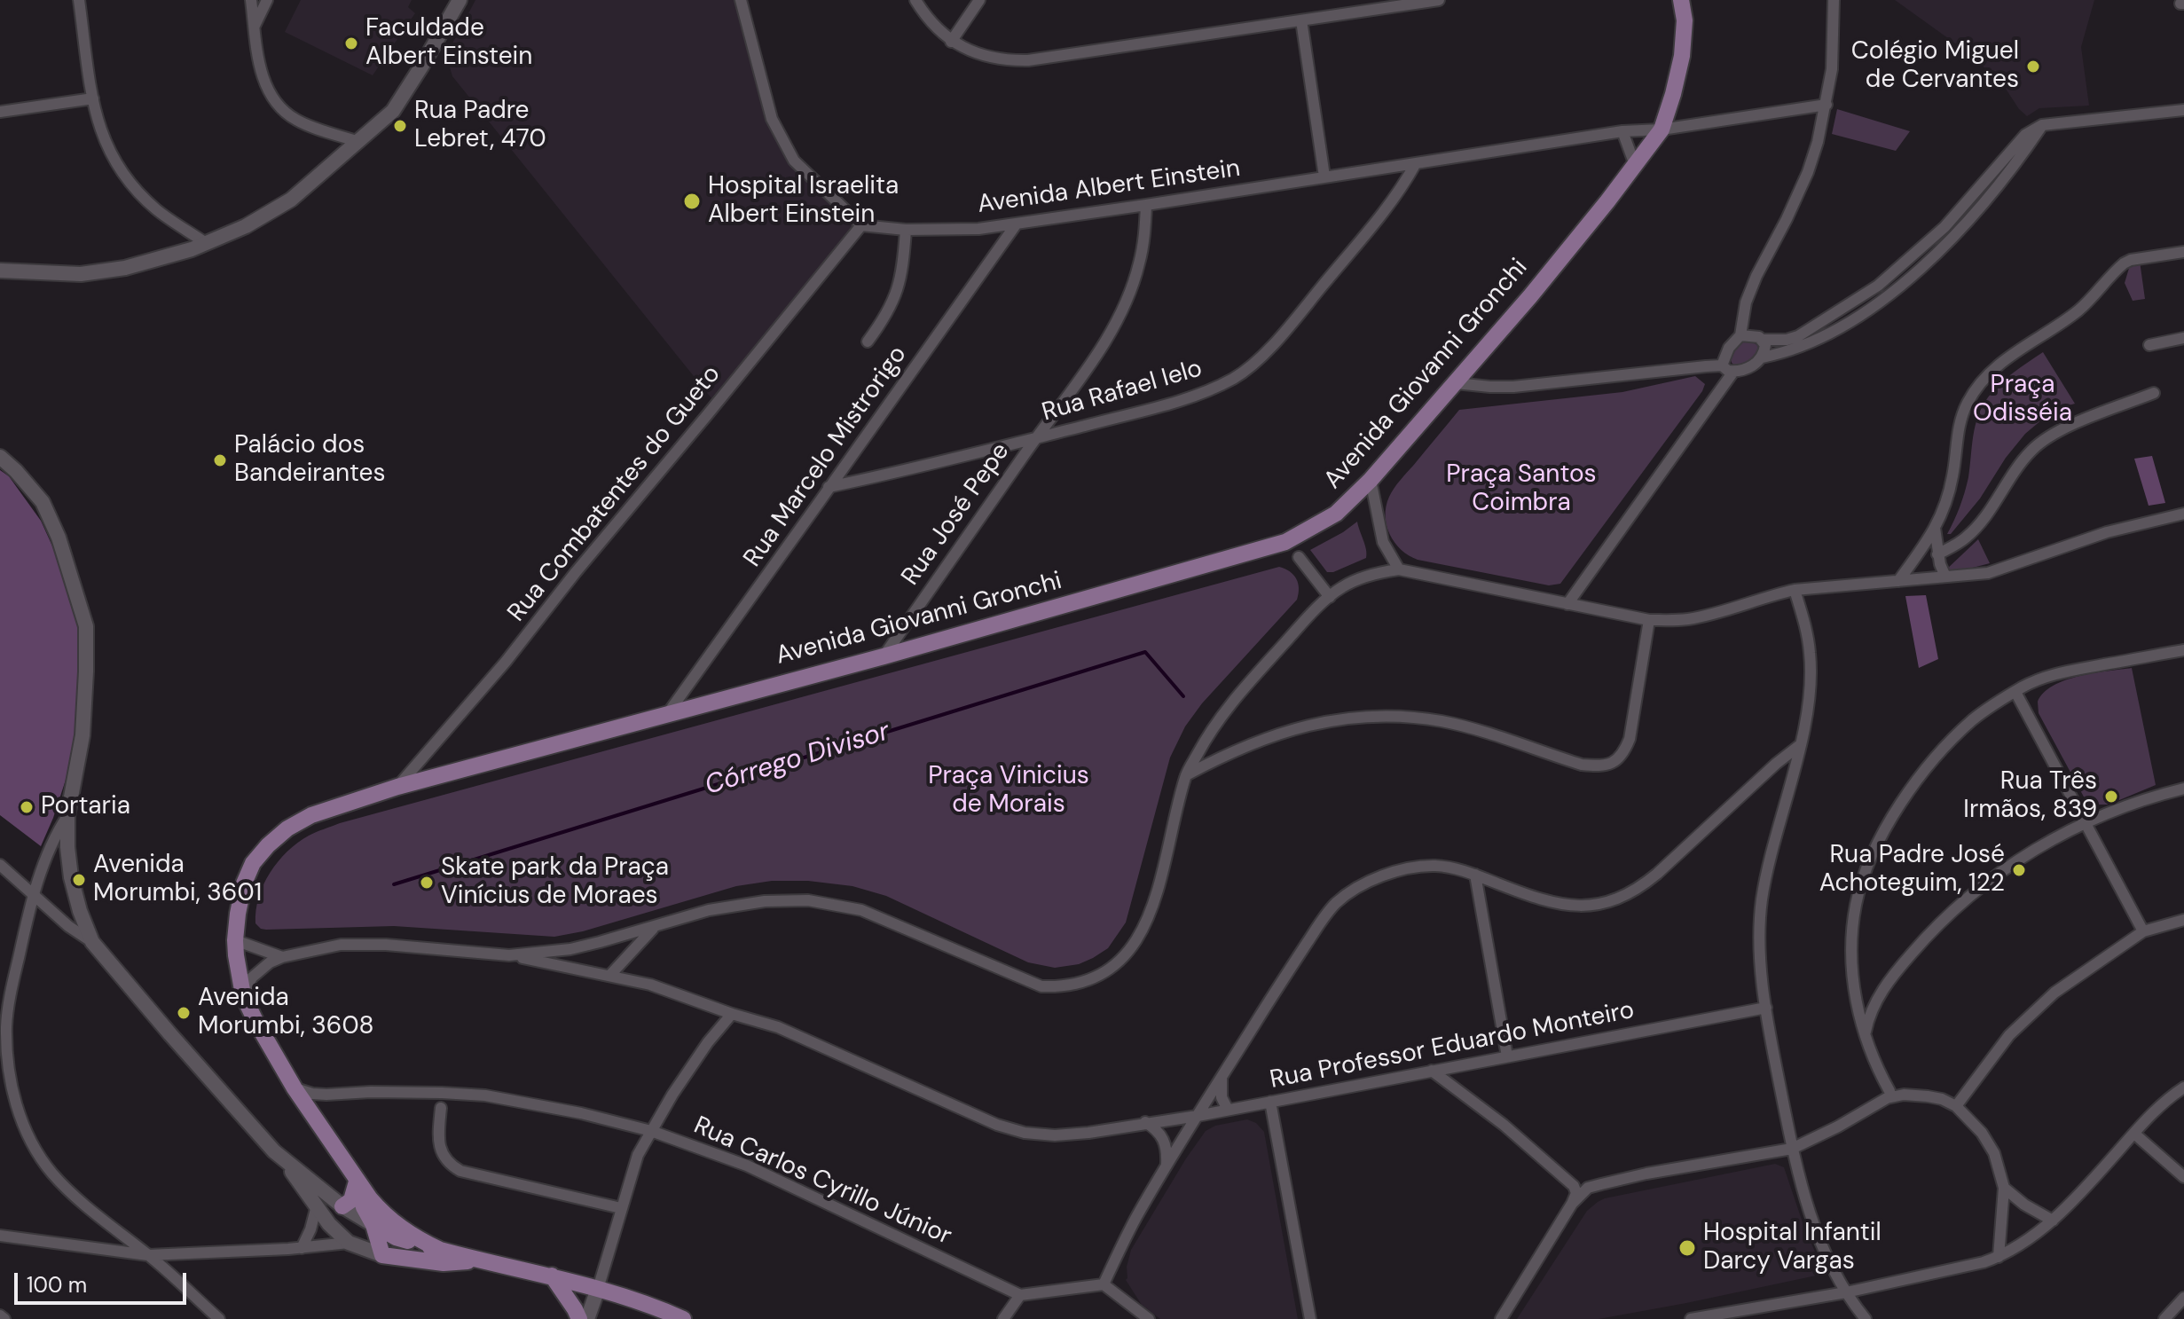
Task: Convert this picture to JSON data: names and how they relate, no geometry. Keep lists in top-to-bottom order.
{
  "streets": {
    "main road": ["Avenida Giovanni Gronchi"],
    "street": [
      "Avenida Albert Einstein",
      "Rua Rafael Ielo",
      "Rua Marcelo Mistrorigo",
      "Rua Combatentes do Gueto",
      "Rua José Pepe",
      "Rua Professor Eduardo Monteiro",
      "Rua Carlos Cyrillo Júnior"
    ]
  },
  "crossings": [
    ["Avenida Albert Einstein", "Avenida Giovanni Gronchi"],
    ["Avenida Albert Einstein", "Rua Rafael Ielo"],
    ["Avenida Albert Einstein", "Rua Marcelo Mistrorigo"],
    ["Avenida Albert Einstein", "Rua Combatentes do Gueto"],
    ["Avenida Albert Einstein", "Rua José Pepe"],
    ["Avenida Giovanni Gronchi", "Rua Marcelo Mistrorigo"],
    ["Avenida Giovanni Gronchi", "Rua Combatentes do Gueto"],
    ["Avenida Giovanni Gronchi", "Rua José Pepe"],
    ["Avenida Giovanni Gronchi", "Rua Carlos Cyrillo Júnior"],
    ["Rua Rafael Ielo", "Rua Marcelo Mistrorigo"],
    ["Rua Rafael Ielo", "Rua José Pepe"]
  ],
  "water": ["Córrego Divisor"],
  "parks": ["Praça Odisséia", "Praça Santos Coimbra", "Praça Vinicius de Morais"],
  "places": [
    "Faculdade Albert Einstein",
    "Colégio Miguel de Cervantes",
    "Rua Padre Lebret, 470",
    "Hospital Israelita Albert Einstein",
    "Palácio dos Bandeirantes",
    "Rua Três Irmãos, 839",
    "Portaria",
    "Rua Padre José Achoteguim, 122",
    "Avenida Morumbi, 3601",
    "Skate park da Praça Vinícius de Moraes",
    "Avenida Morumbi, 3608",
    "Hospital Infantil Darcy Vargas"
  ],
  "scale_bar": "100 m"
}
